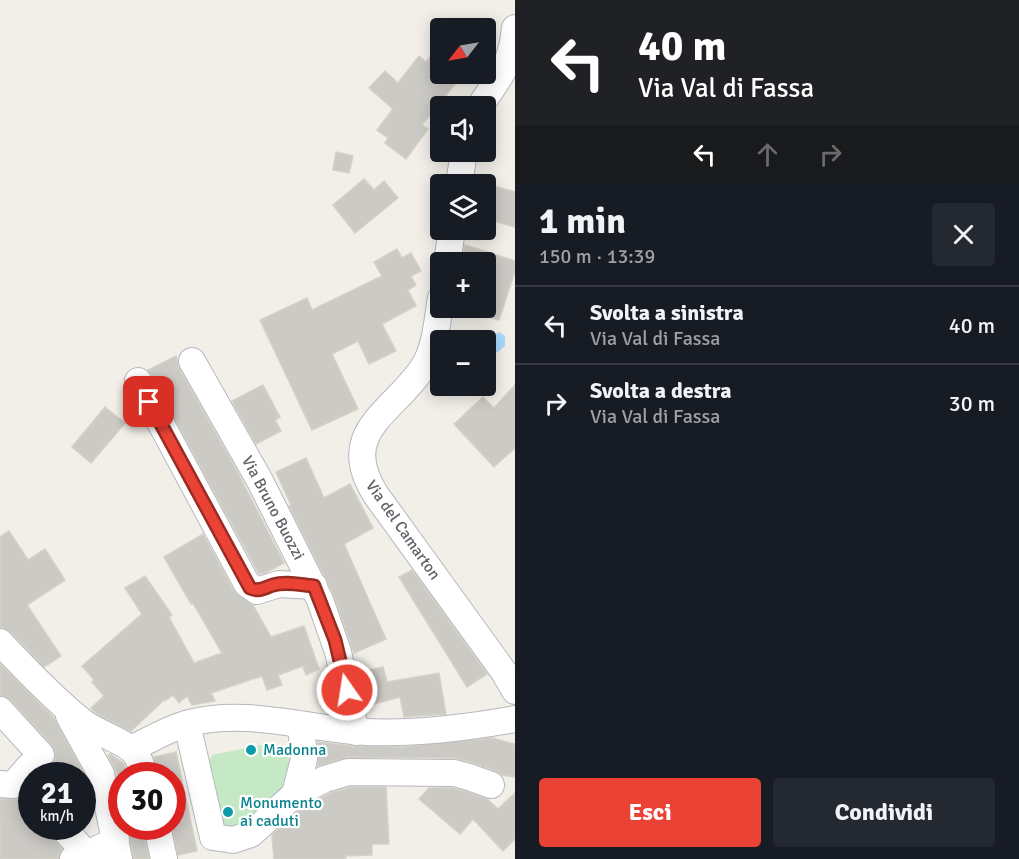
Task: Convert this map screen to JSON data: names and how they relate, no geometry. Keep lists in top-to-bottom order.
{
  "streets": {
    "street": ["Via Bruno Buozzi", "Via del Camarton"]
  },
  "places": ["Madonna", "Monumento ai caduti"],
  "north": "bottom left",
  "page": {
    "turn": ["40 m", "Via Val di Fassa"],
    "map_buttons": ["+", "−"],
    "heading": ["1 min", "150 m · 13:39"],
    "list": [
      {
        "name": "Svolta a sinistra",
        "note": "Via Val di Fassa",
        "value": "40 m"
      },
      {
        "name": "Svolta a destra",
        "note": "Via Val di Fassa",
        "value": "30 m"
      }
    ],
    "speed": "21 km/h",
    "limit": "30",
    "buttons": ["Esci", "Condividi"]
  }
}
